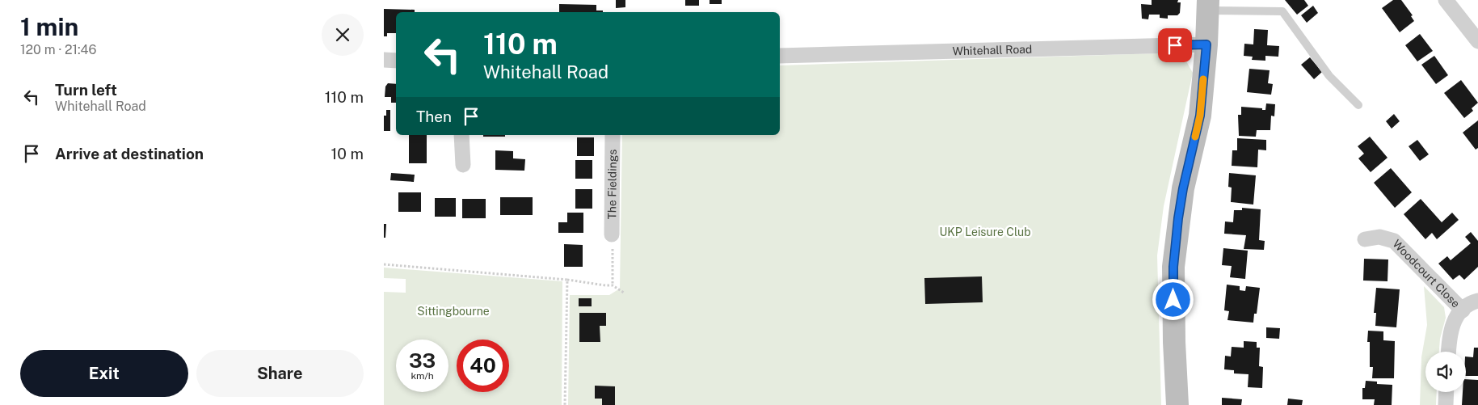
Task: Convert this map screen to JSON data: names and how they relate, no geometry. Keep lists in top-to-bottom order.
{
  "streets": {
    "street": ["Whitehall Road", "The Fieldings", "Woodcourt Close"]
  },
  "parks": ["UKP Leisure Club", "Sittingbourne"],
  "page": {
    "heading": ["1 min", "120 m · 21:46"],
    "turn": ["110 m", "Whitehall Road"],
    "list": [
      {
        "name": "Turn left",
        "note": "Whitehall Road",
        "value": "110 m"
      },
      {
        "name": "Arrive at destination",
        "value": "10 m"
      }
    ],
    "then": "Then",
    "speed": "33 km/h",
    "limit": "40",
    "buttons": ["Exit", "Share"]
  }
}
